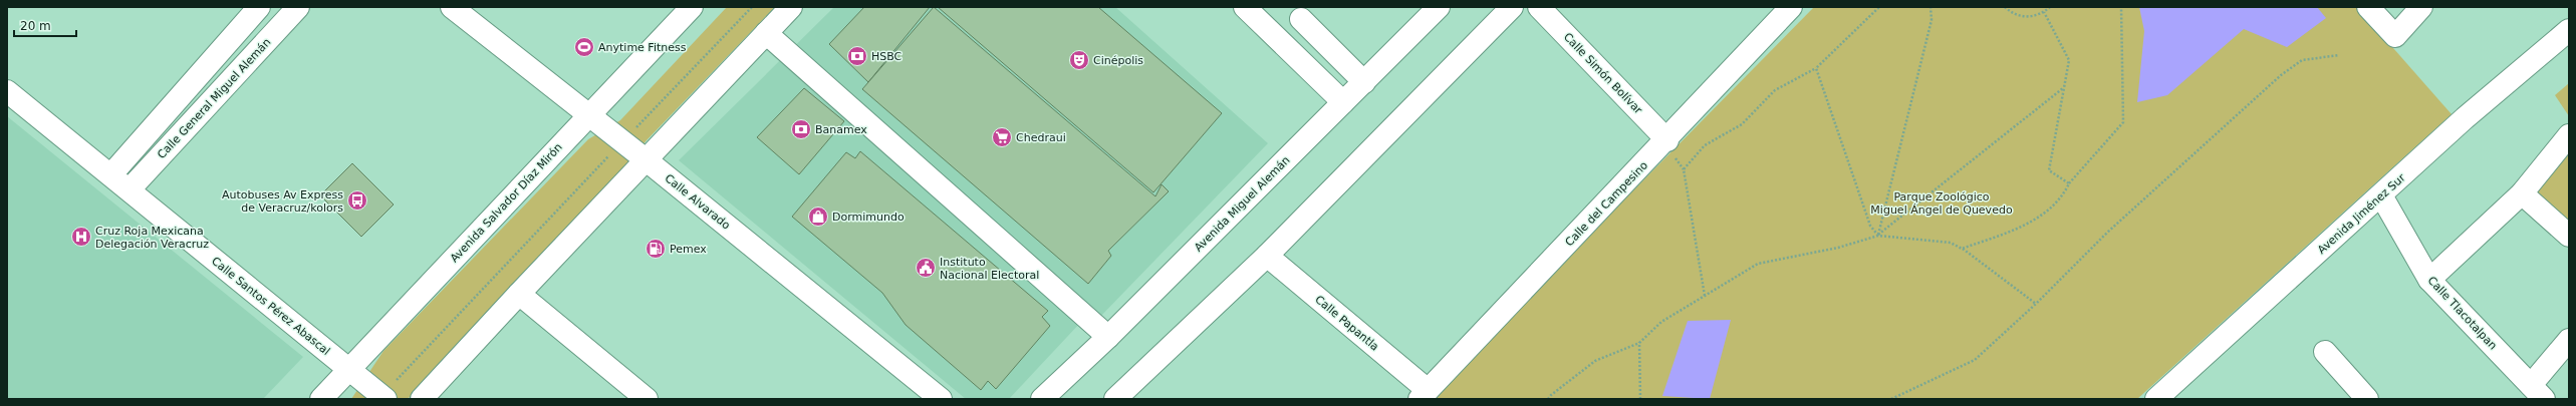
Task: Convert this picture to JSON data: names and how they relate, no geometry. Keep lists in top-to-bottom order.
{
  "streets": {
    "street": [
      "Calle Simón Bolívar",
      "Calle General Miguel Alemán",
      "Calle Alvarado",
      "Avenida Salvador Díaz Mirón",
      "Avenida Miguel Alemán",
      "Calle del Campesino",
      "Avenida Jiménez Sur",
      "Calle Santos Pérez Abascal",
      "Calle Tlacotalpan",
      "Calle Papantla"
    ]
  },
  "crossings": [
    ["Calle Simón Bolívar", "Calle del Campesino"],
    ["Calle General Miguel Alemán", "Calle Santos Pérez Abascal"],
    ["Calle Alvarado", "Avenida Salvador Díaz Mirón"],
    ["Avenida Salvador Díaz Mirón", "Calle Santos Pérez Abascal"],
    ["Calle del Campesino", "Calle Papantla"],
    ["Avenida Jiménez Sur", "Calle Tlacotalpan"]
  ],
  "parks": ["Parque Zoológico Miguel Ángel de Quevedo"],
  "places": {
    "sports": ["Anytime Fitness"],
    "bank": ["HSBC", "Banamex"],
    "theatre": ["Cinépolis"],
    "supermarket": ["Chedraui"],
    "bus stop": ["Autobuses Av Express de Veracruz/kolors"],
    "shop": ["Dormimundo"],
    "hospital": ["Cruz Roja Mexicana Delegación Veracruz"],
    "fuel station": ["Pemex"],
    "public building": ["Instituto Nacional Electoral"]
  },
  "scale_bar": "20 m"
}
